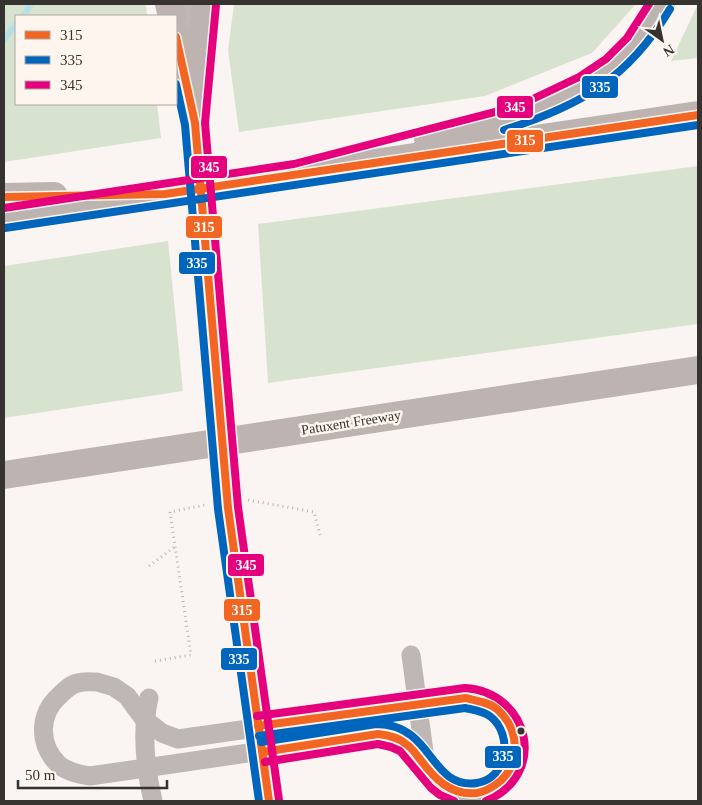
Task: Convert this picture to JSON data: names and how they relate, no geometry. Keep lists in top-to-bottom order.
{
  "streets": {
    "highway": ["Patuxent Freeway"]
  },
  "lines": ["transit line 345", "transit line 335", "transit line 315"],
  "legend": ["315", "335", "345"],
  "scale_bar": "50 m",
  "north": "bottom right"
}
